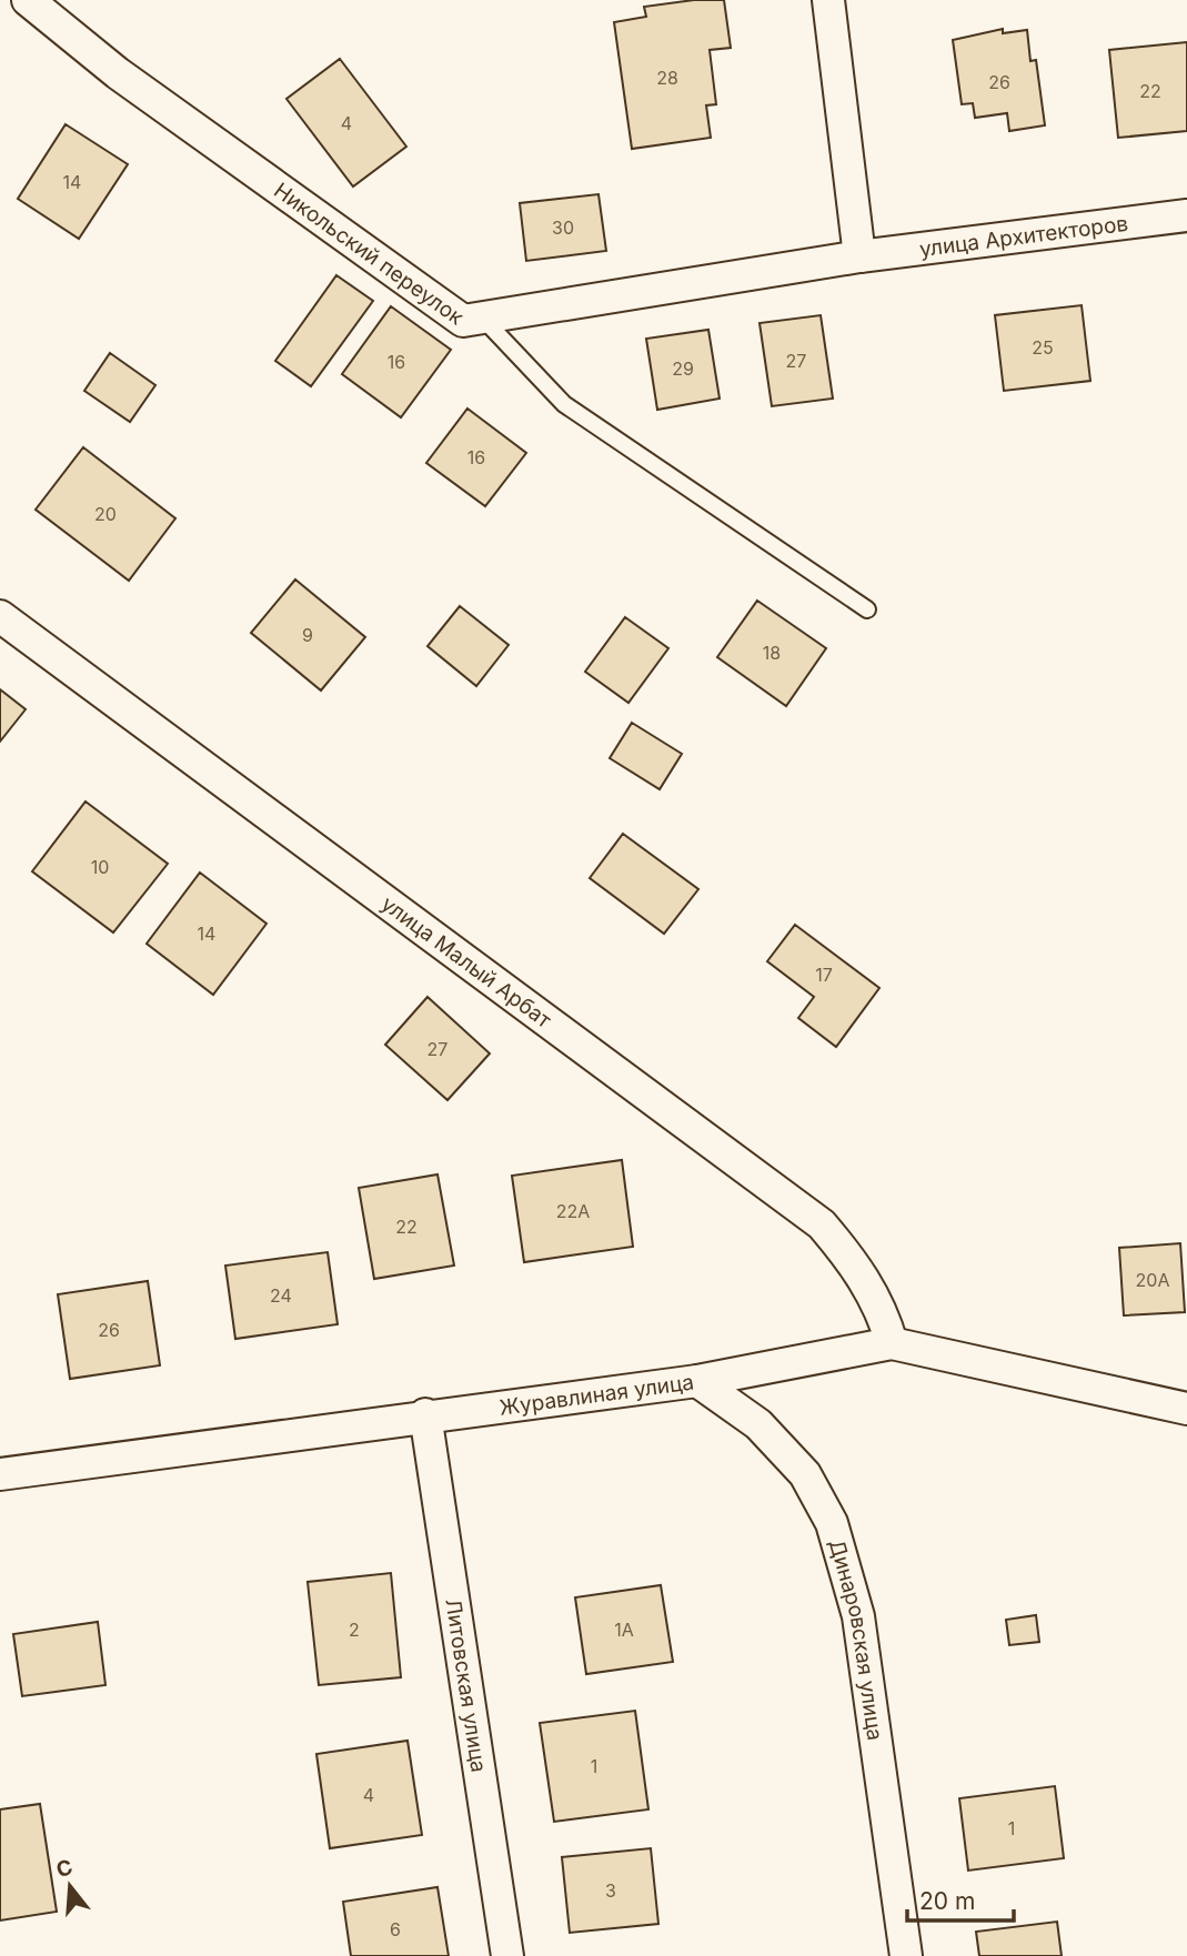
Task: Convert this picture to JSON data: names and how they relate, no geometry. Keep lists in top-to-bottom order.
{
  "streets": {
    "street": [
      "улица Архитекторов",
      "Никольский переулок",
      "улица Малый Арбат",
      "Журавлиная улица",
      "Динаровская улица",
      "Литовская улица"
    ]
  },
  "crossings": [
    ["улица Архитекторов", "Никольский переулок"],
    ["улица Малый Арбат", "Журавлиная улица"],
    ["Журавлиная улица", "Динаровская улица"],
    ["Журавлиная улица", "Литовская улица"]
  ],
  "house_numbers": [
    "28",
    "26",
    "22",
    "4",
    "14",
    "30",
    "25",
    "27",
    "16",
    "29",
    "16",
    "20",
    "9",
    "18",
    "10",
    "14",
    "17",
    "27",
    "22А",
    "22",
    "20А",
    "24",
    "26",
    "2",
    "1А",
    "1",
    "4",
    "1",
    "3",
    "6"
  ],
  "scale_bar": "20 m",
  "north": "top"
}
